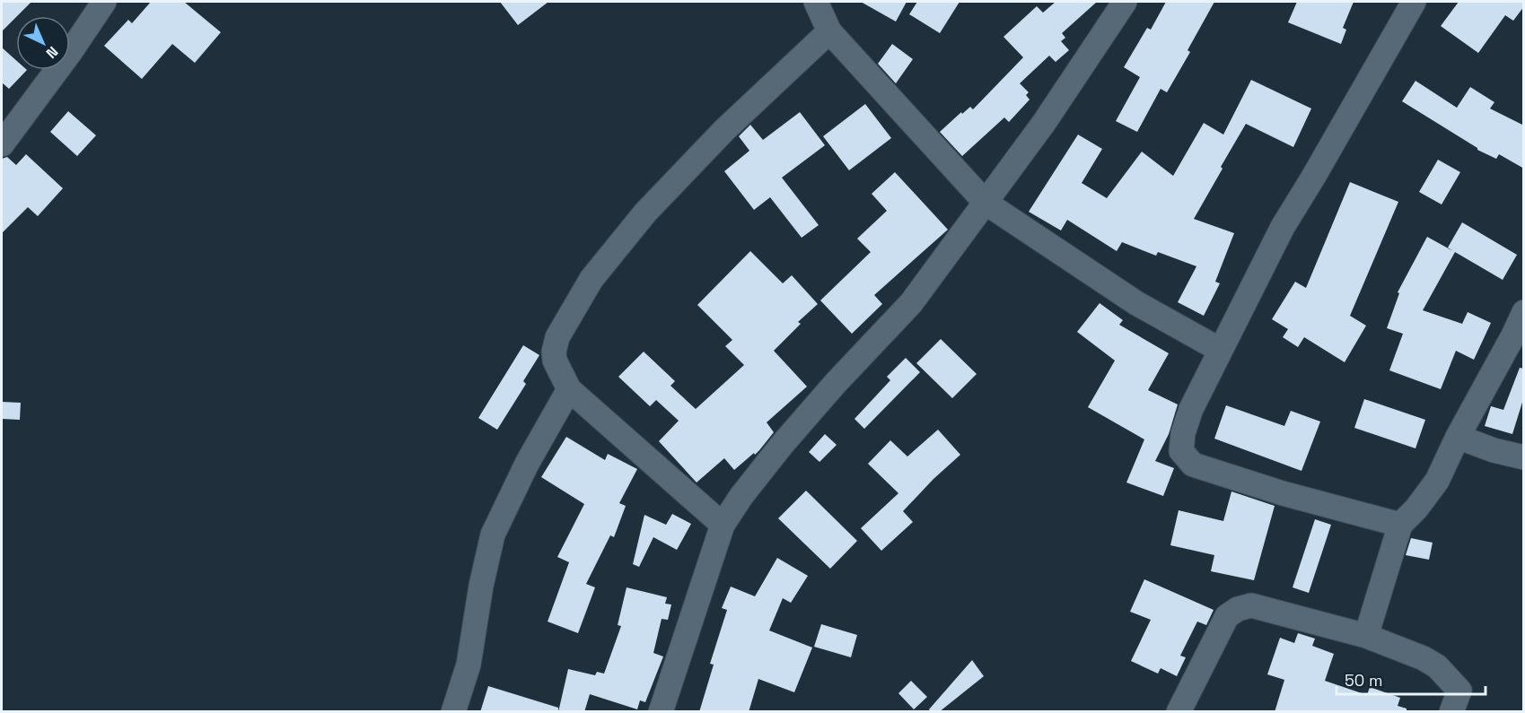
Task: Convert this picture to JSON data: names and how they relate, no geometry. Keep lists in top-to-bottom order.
{
  "scale_bar": "50 m",
  "north": "bottom right"
}
